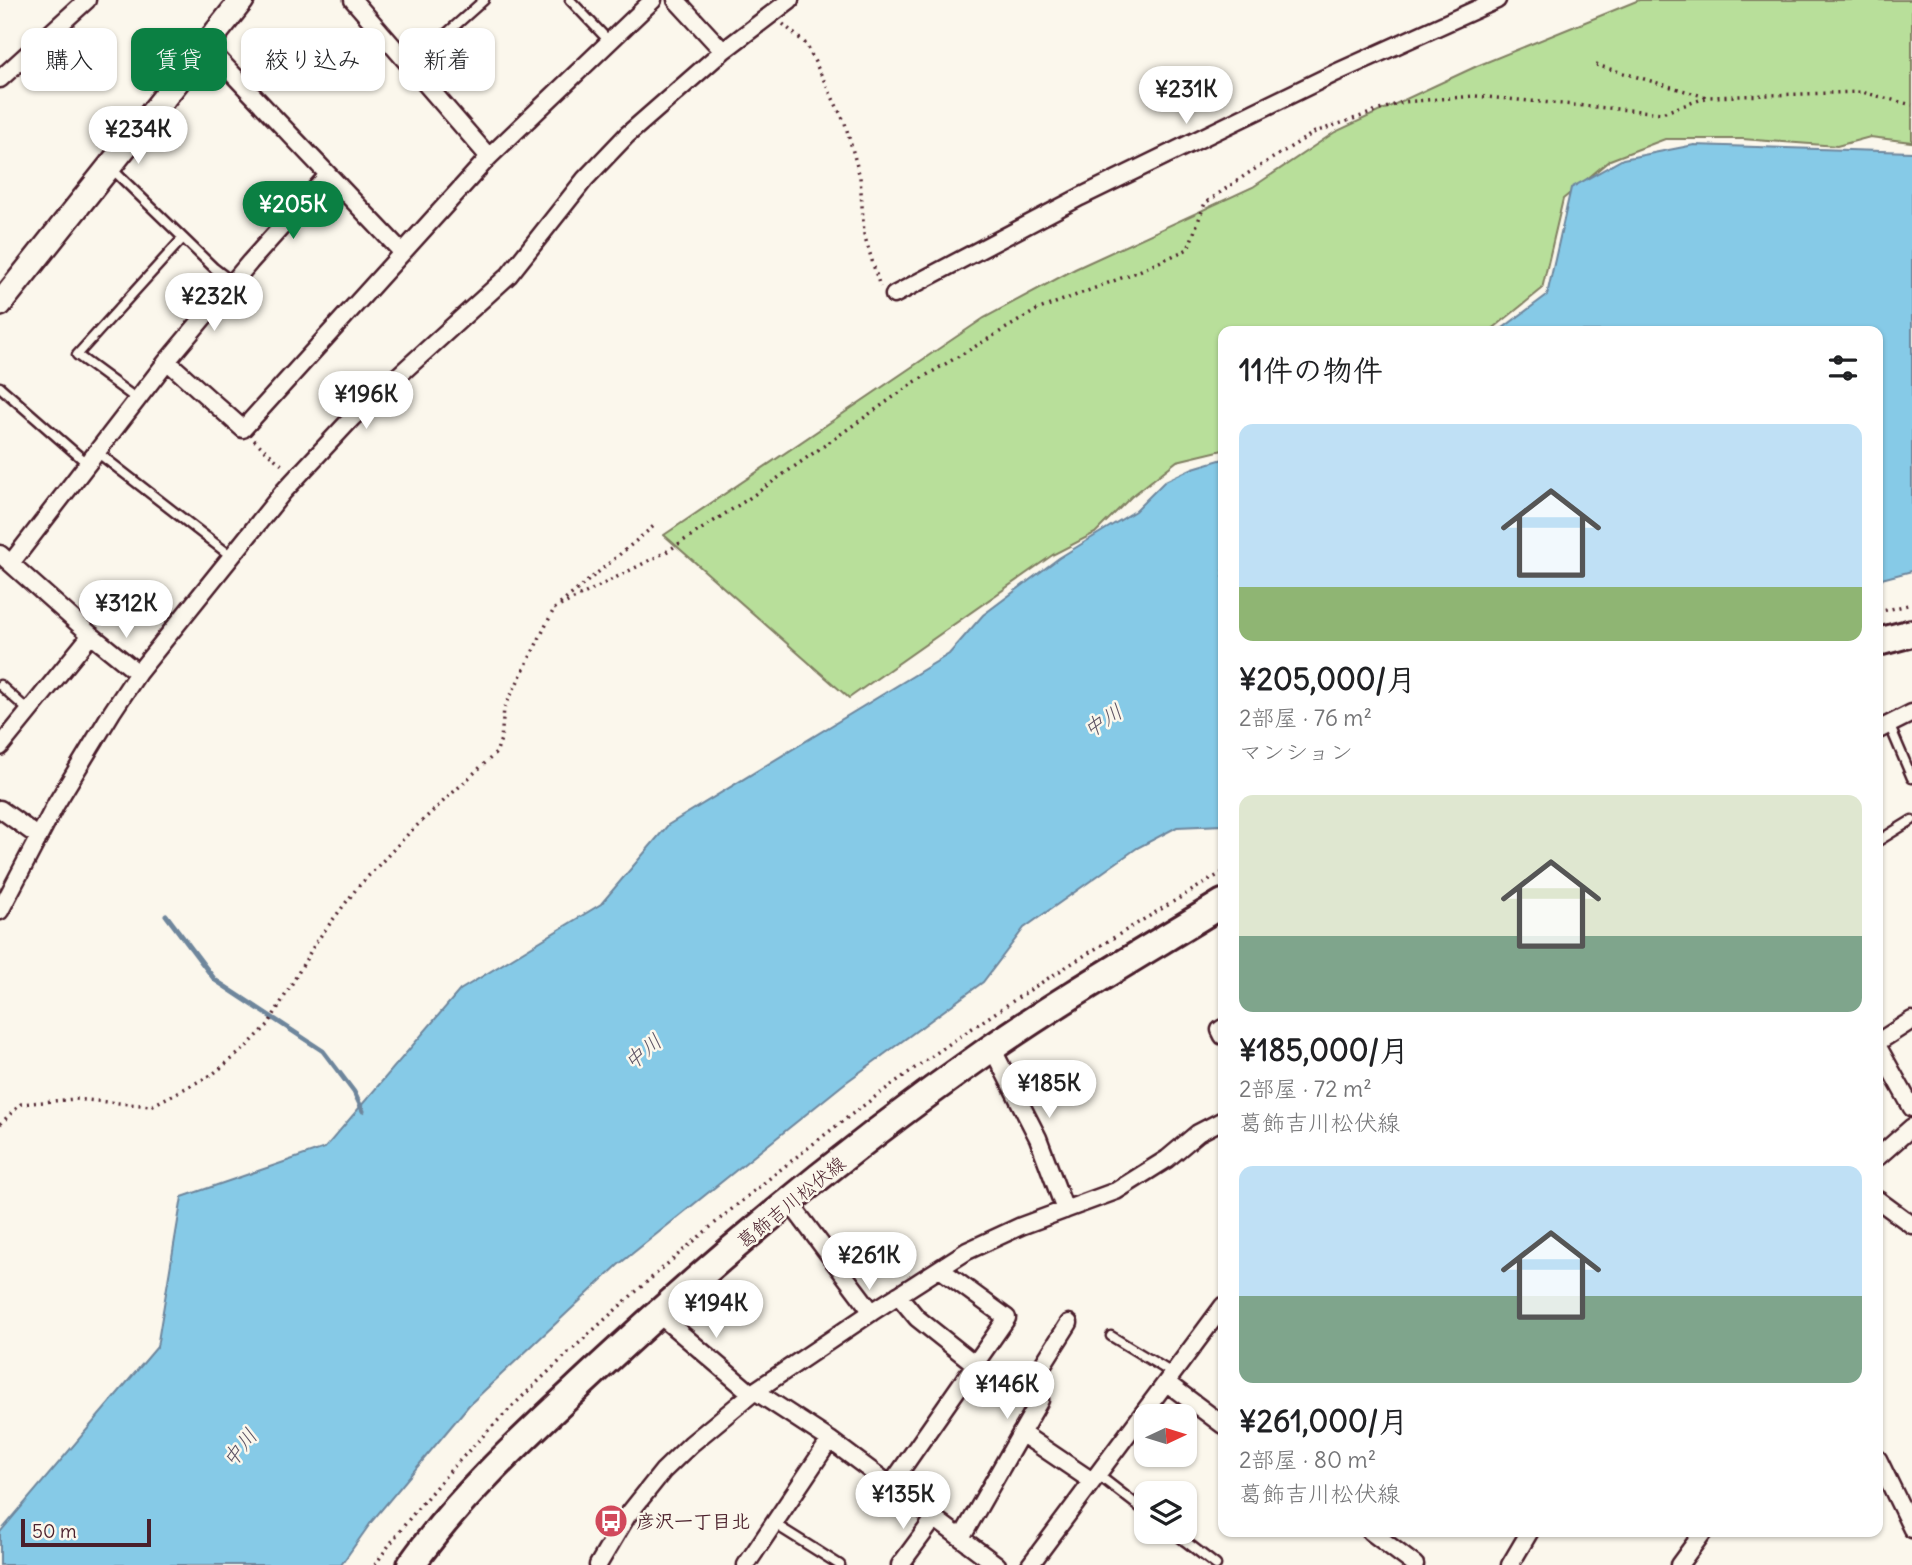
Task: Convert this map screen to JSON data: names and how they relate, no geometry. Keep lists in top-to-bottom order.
{
  "streets": {
    "main road": ["葛飾吉川松伏線"]
  },
  "water": ["中川"],
  "places": {
    "bus stop": ["彦沢一丁目北"]
  },
  "scale_bar": "50 m",
  "north": "right",
  "page": {
    "chip": [
      "購入",
      "賃貸",
      "絞り込み",
      "新着"
    ],
    "price": [
      "¥231K",
      "¥234K",
      "¥205K",
      "¥232K",
      "¥196K",
      "¥312K",
      "¥185K",
      "¥261K",
      "¥194K",
      "¥146K",
      "¥135K"
    ],
    "heading": "11件の物件",
    "list": [
      {
        "name": "¥205,000/月",
        "note": "2部屋 · 76 m² · マンション"
      },
      {
        "name": "¥185,000/月",
        "note": "2部屋 · 72 m² · 葛飾吉川松伏線"
      },
      {
        "name": "¥261,000/月",
        "note": "2部屋 · 80 m² · 葛飾吉川松伏線"
      }
    ],
    "scale": "50 m"
  }
}
